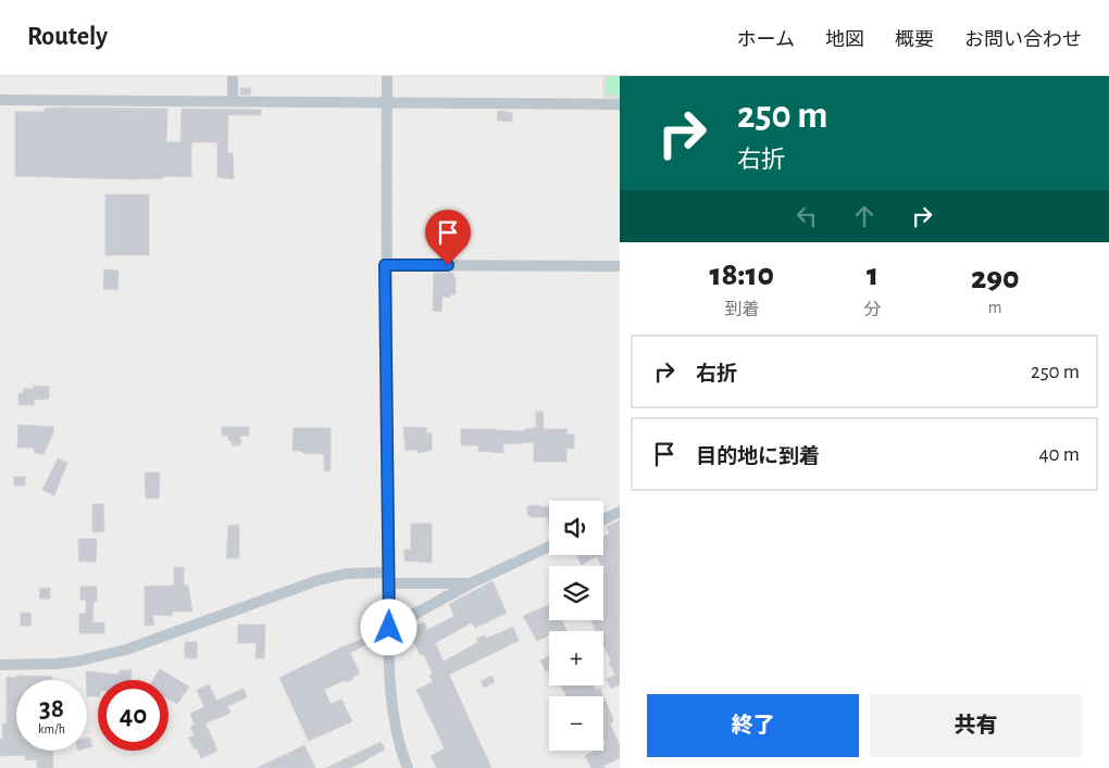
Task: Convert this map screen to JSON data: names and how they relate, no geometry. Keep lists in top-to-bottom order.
{
  "page": {
    "header": "Routely",
    "nav": [
      "ホーム",
      "地図",
      "概要",
      "お問い合わせ"
    ],
    "turn": ["250 m", "右折"],
    "eta": [
      "18:10",
      "到着",
      "1",
      "分",
      "290",
      "m"
    ],
    "list": [
      {
        "name": "右折",
        "value": "250 m"
      },
      {
        "name": "目的地に到着",
        "value": "40 m"
      }
    ],
    "map_buttons": ["+", "−"],
    "speed": "38 km/h",
    "limit": "40",
    "buttons": ["終了", "共有"]
  }
}
